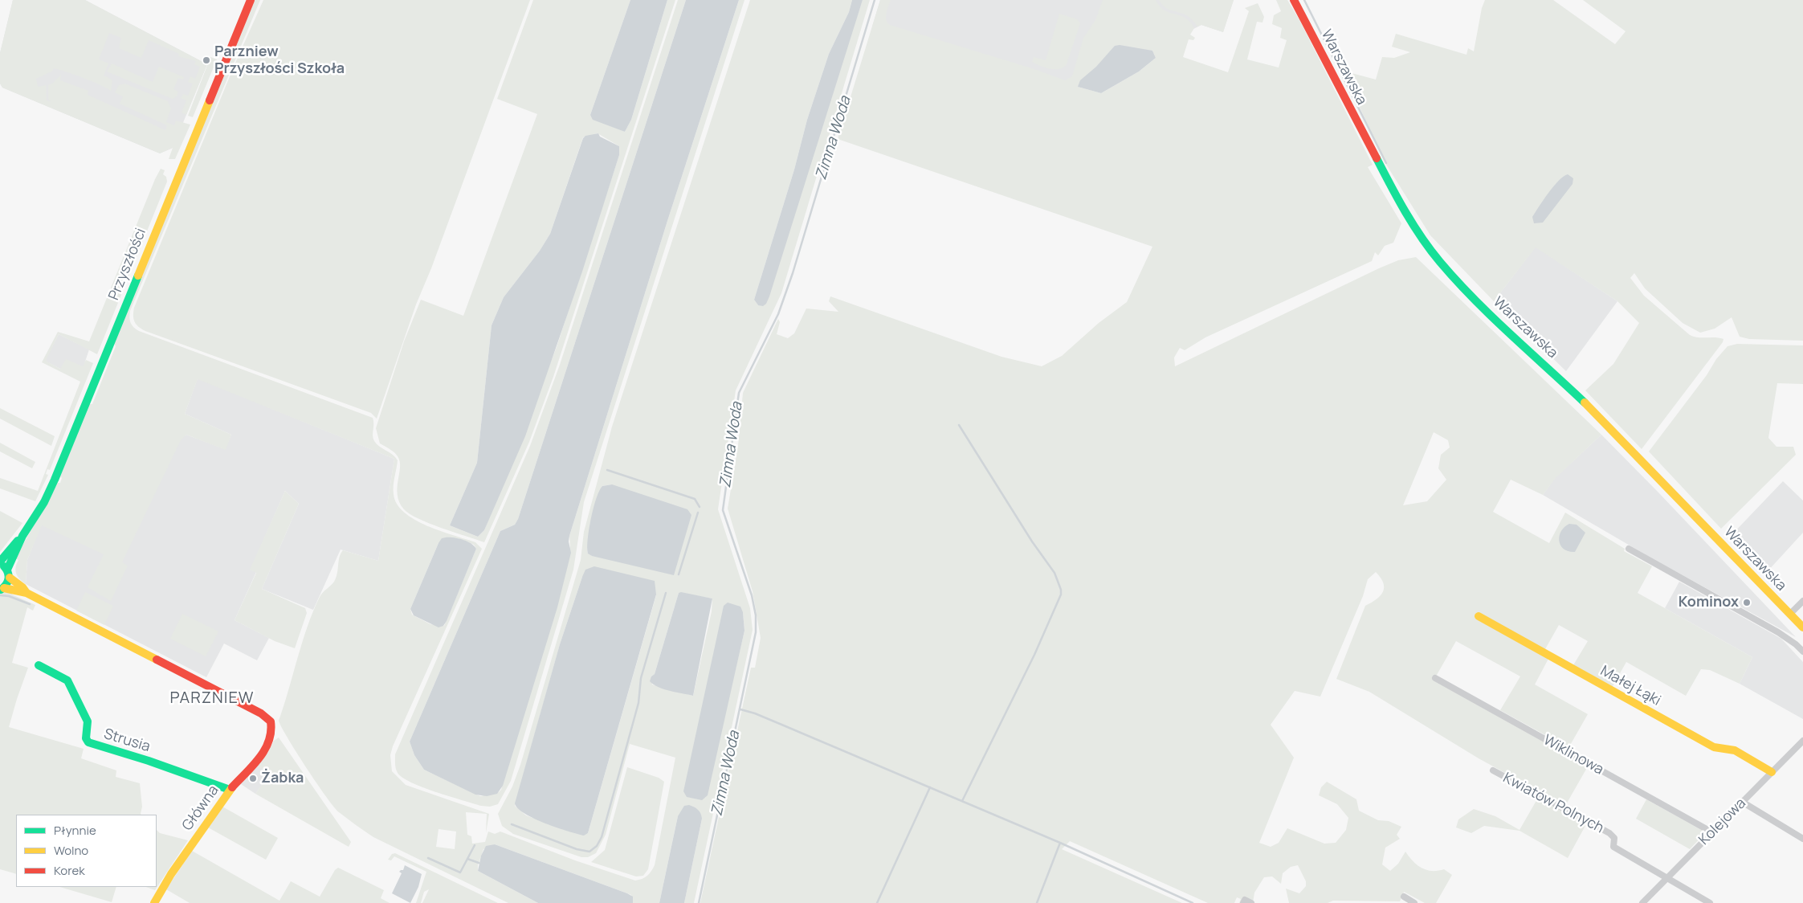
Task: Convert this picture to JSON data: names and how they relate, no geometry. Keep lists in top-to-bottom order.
{
  "streets": {
    "street": [
      "Warszawska",
      "Przyszłości",
      "Małej Łąki",
      "Strusia",
      "Wiklinowa",
      "Kwiatów Polnych",
      "Główna",
      "Kolejowa"
    ]
  },
  "crossings": [
    ["Małej Łąki", "Kolejowa"],
    ["Strusia", "Główna"],
    ["Wiklinowa", "Kolejowa"],
    ["Kwiatów Polnych", "Kolejowa"]
  ],
  "districts": ["PARZNIEW"],
  "water": ["Zimna Woda"],
  "places": ["Parzniew Przyszłości Szkoła", "Kominox", "Żabka"],
  "legend": ["Płynnie", "Wolno", "Korek"]
}
